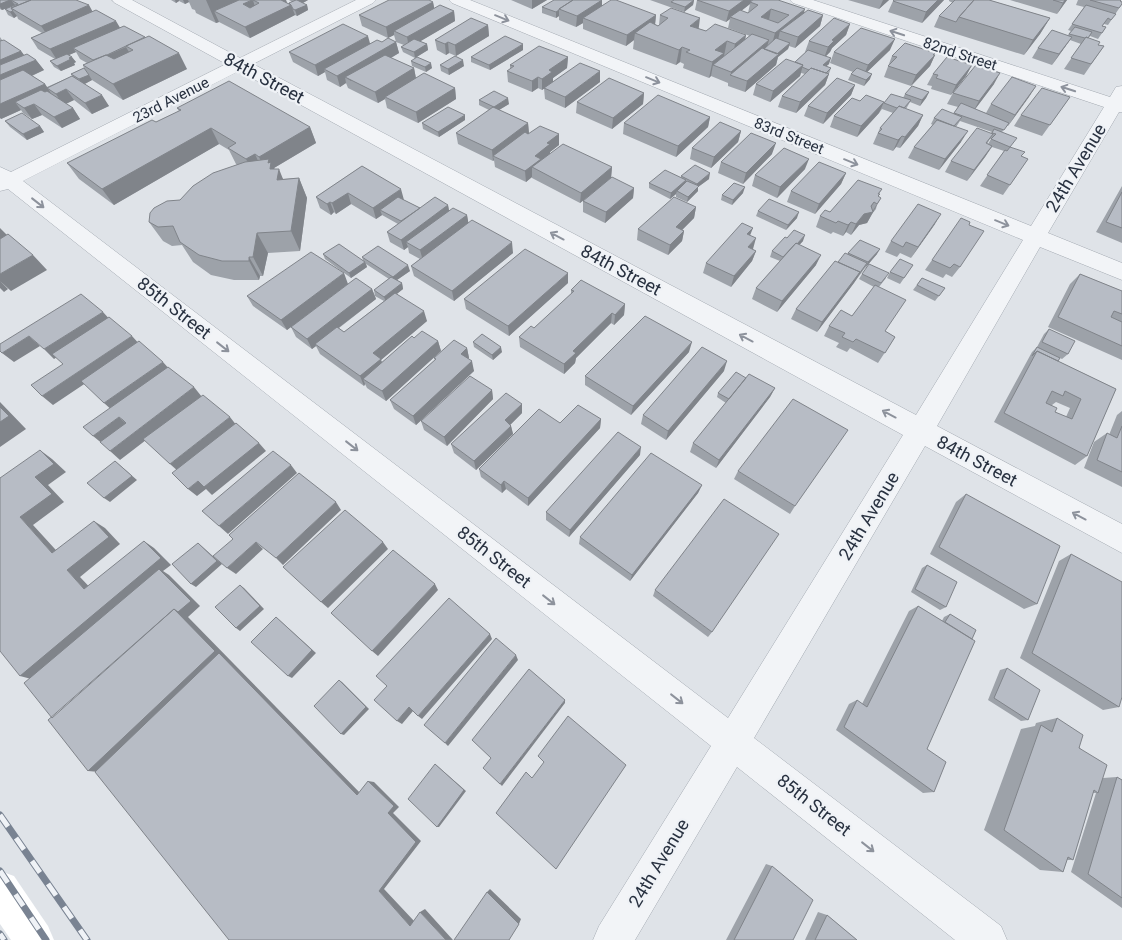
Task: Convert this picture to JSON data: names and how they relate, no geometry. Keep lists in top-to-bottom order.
{
  "streets": {
    "street": [
      "82nd Street",
      "84th Street",
      "23rd Avenue",
      "83rd Street",
      "24th Avenue",
      "85th Street"
    ]
  },
  "crossings": [
    ["82nd Street", "24th Avenue"],
    ["84th Street", "23rd Avenue"],
    ["84th Street", "24th Avenue"],
    ["23rd Avenue", "85th Street"],
    ["83rd Street", "24th Avenue"],
    ["24th Avenue", "85th Street"]
  ],
  "one_way": [
    "82nd Street",
    "84th Street",
    "83rd Street",
    "85th Street"
  ]
}
